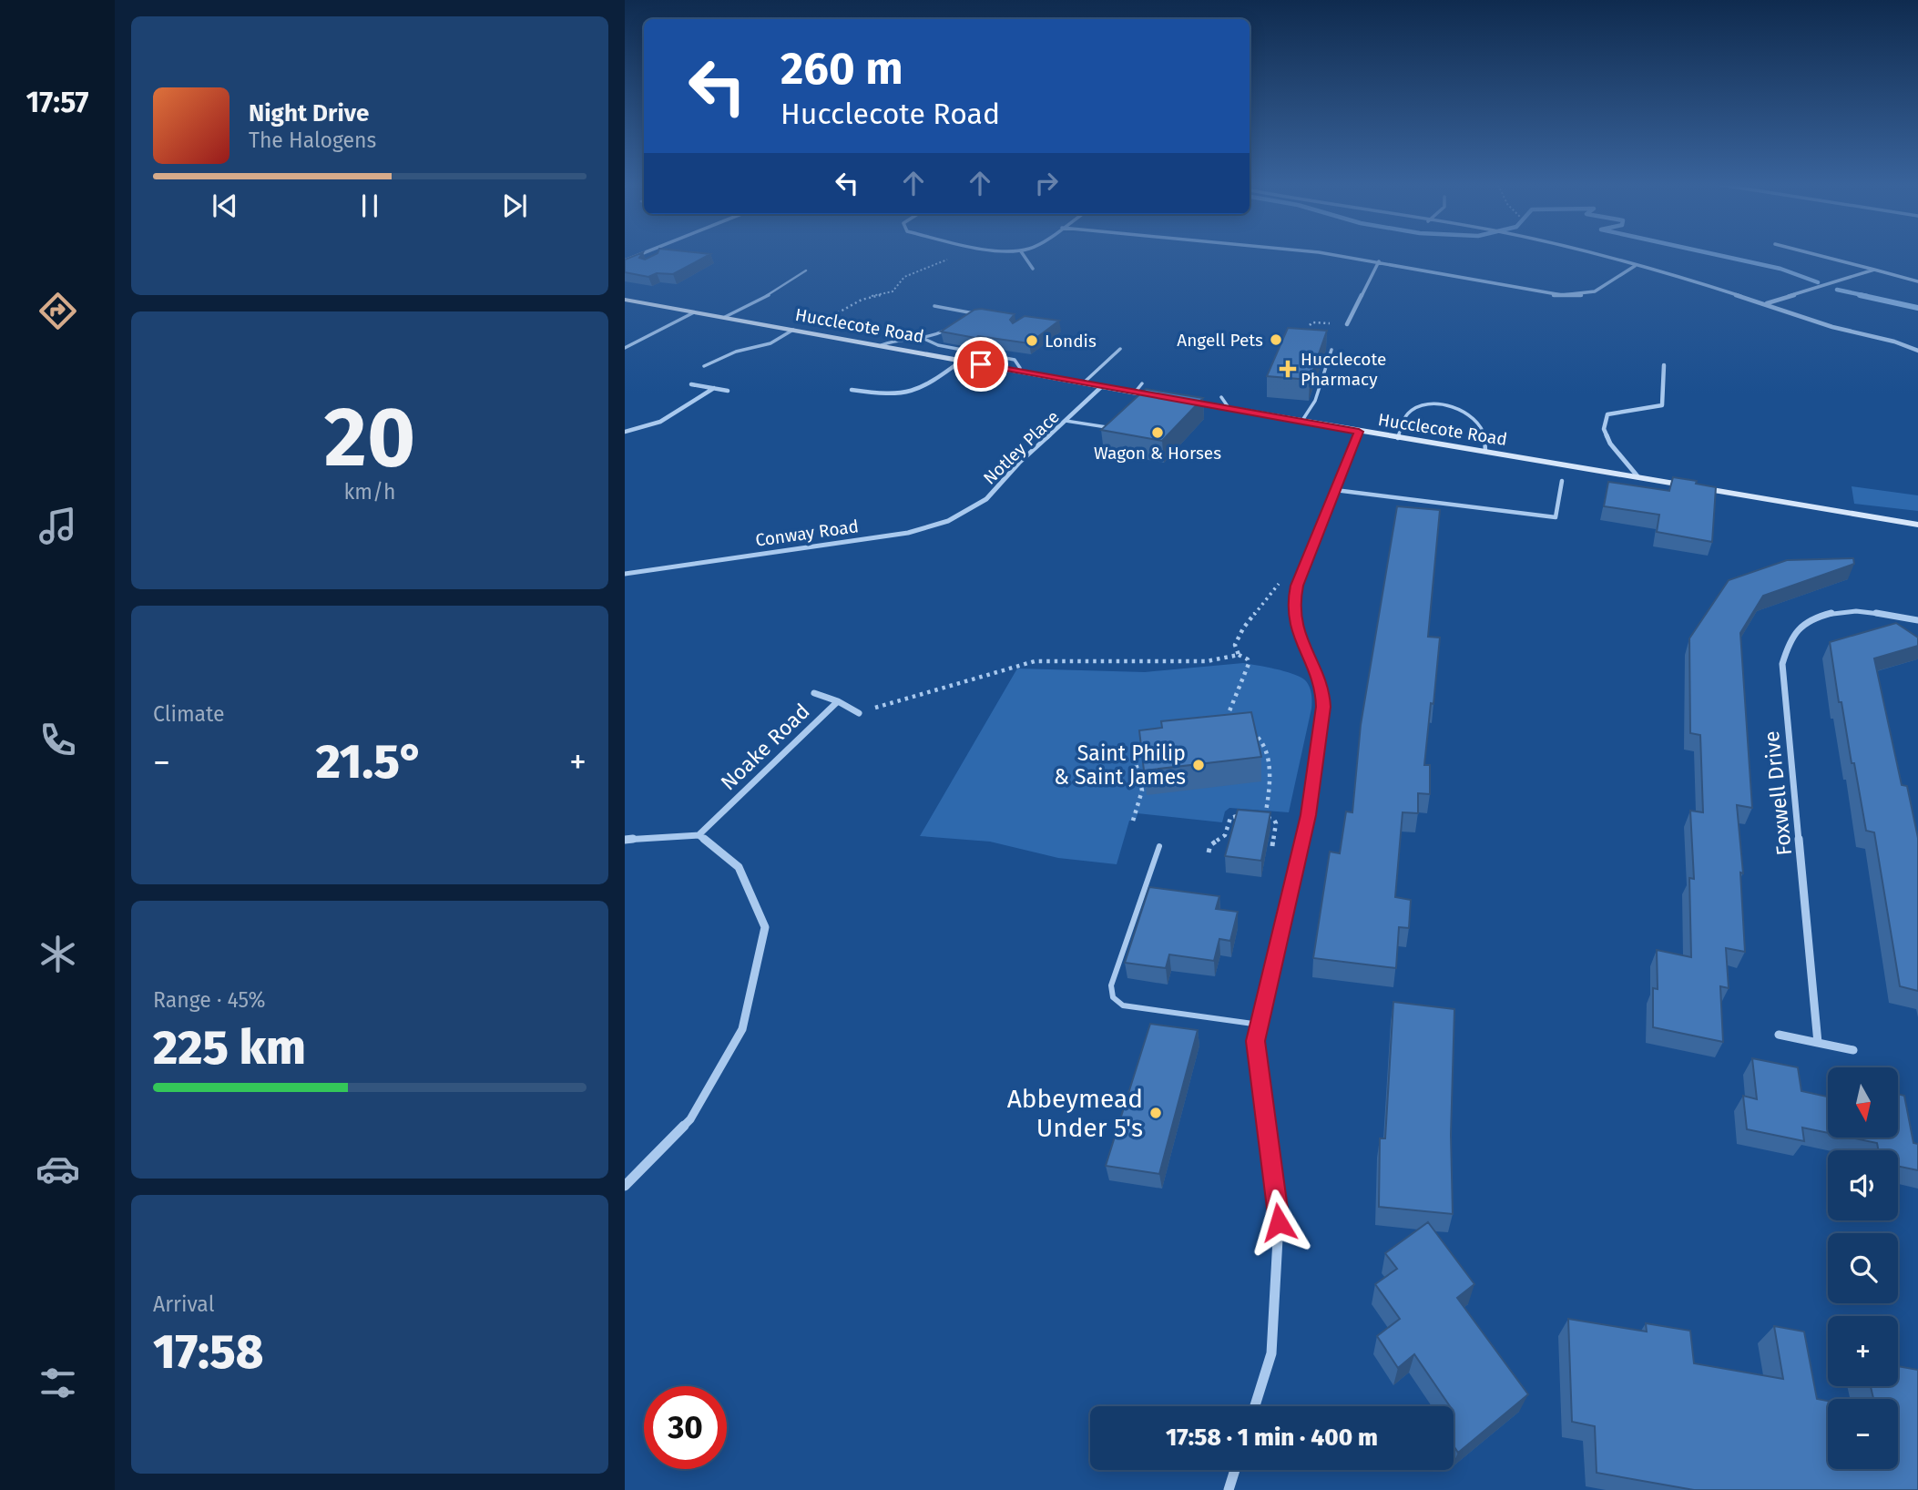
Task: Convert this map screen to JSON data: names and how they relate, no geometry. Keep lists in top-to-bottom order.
{
  "streets": {
    "street": [
      "Hucclecote Road",
      "Notley Place",
      "Conway Road",
      "Noake Road",
      "Foxwell Drive"
    ]
  },
  "crossings": [
    ["Hucclecote Road", "Notley Place"],
    ["Notley Place", "Conway Road"]
  ],
  "places": {
    "other": [
      "Angell Pets",
      "Londis",
      "Wagon & Horses",
      "Saint Philip & Saint James",
      "Abbeymead Under 5's"
    ],
    "health": ["Hucclecote Pharmacy"]
  },
  "north": "bottom",
  "page": {
    "tabs": "17:57",
    "turn": ["260 m", "Hucclecote Road"],
    "song": ["Night Drive", "The Halogens"],
    "tile": [
      ["20", "km/h"],
      "Climate",
      ["Range · 45%", "225 km"],
      ["Arrival", "17:58"]
    ],
    "heat": ["−", "21.5°", "+"],
    "map_buttons": ["+", "−"],
    "limit": "30",
    "trip": "17:58 · 1 min · 400 m"
  }
}
